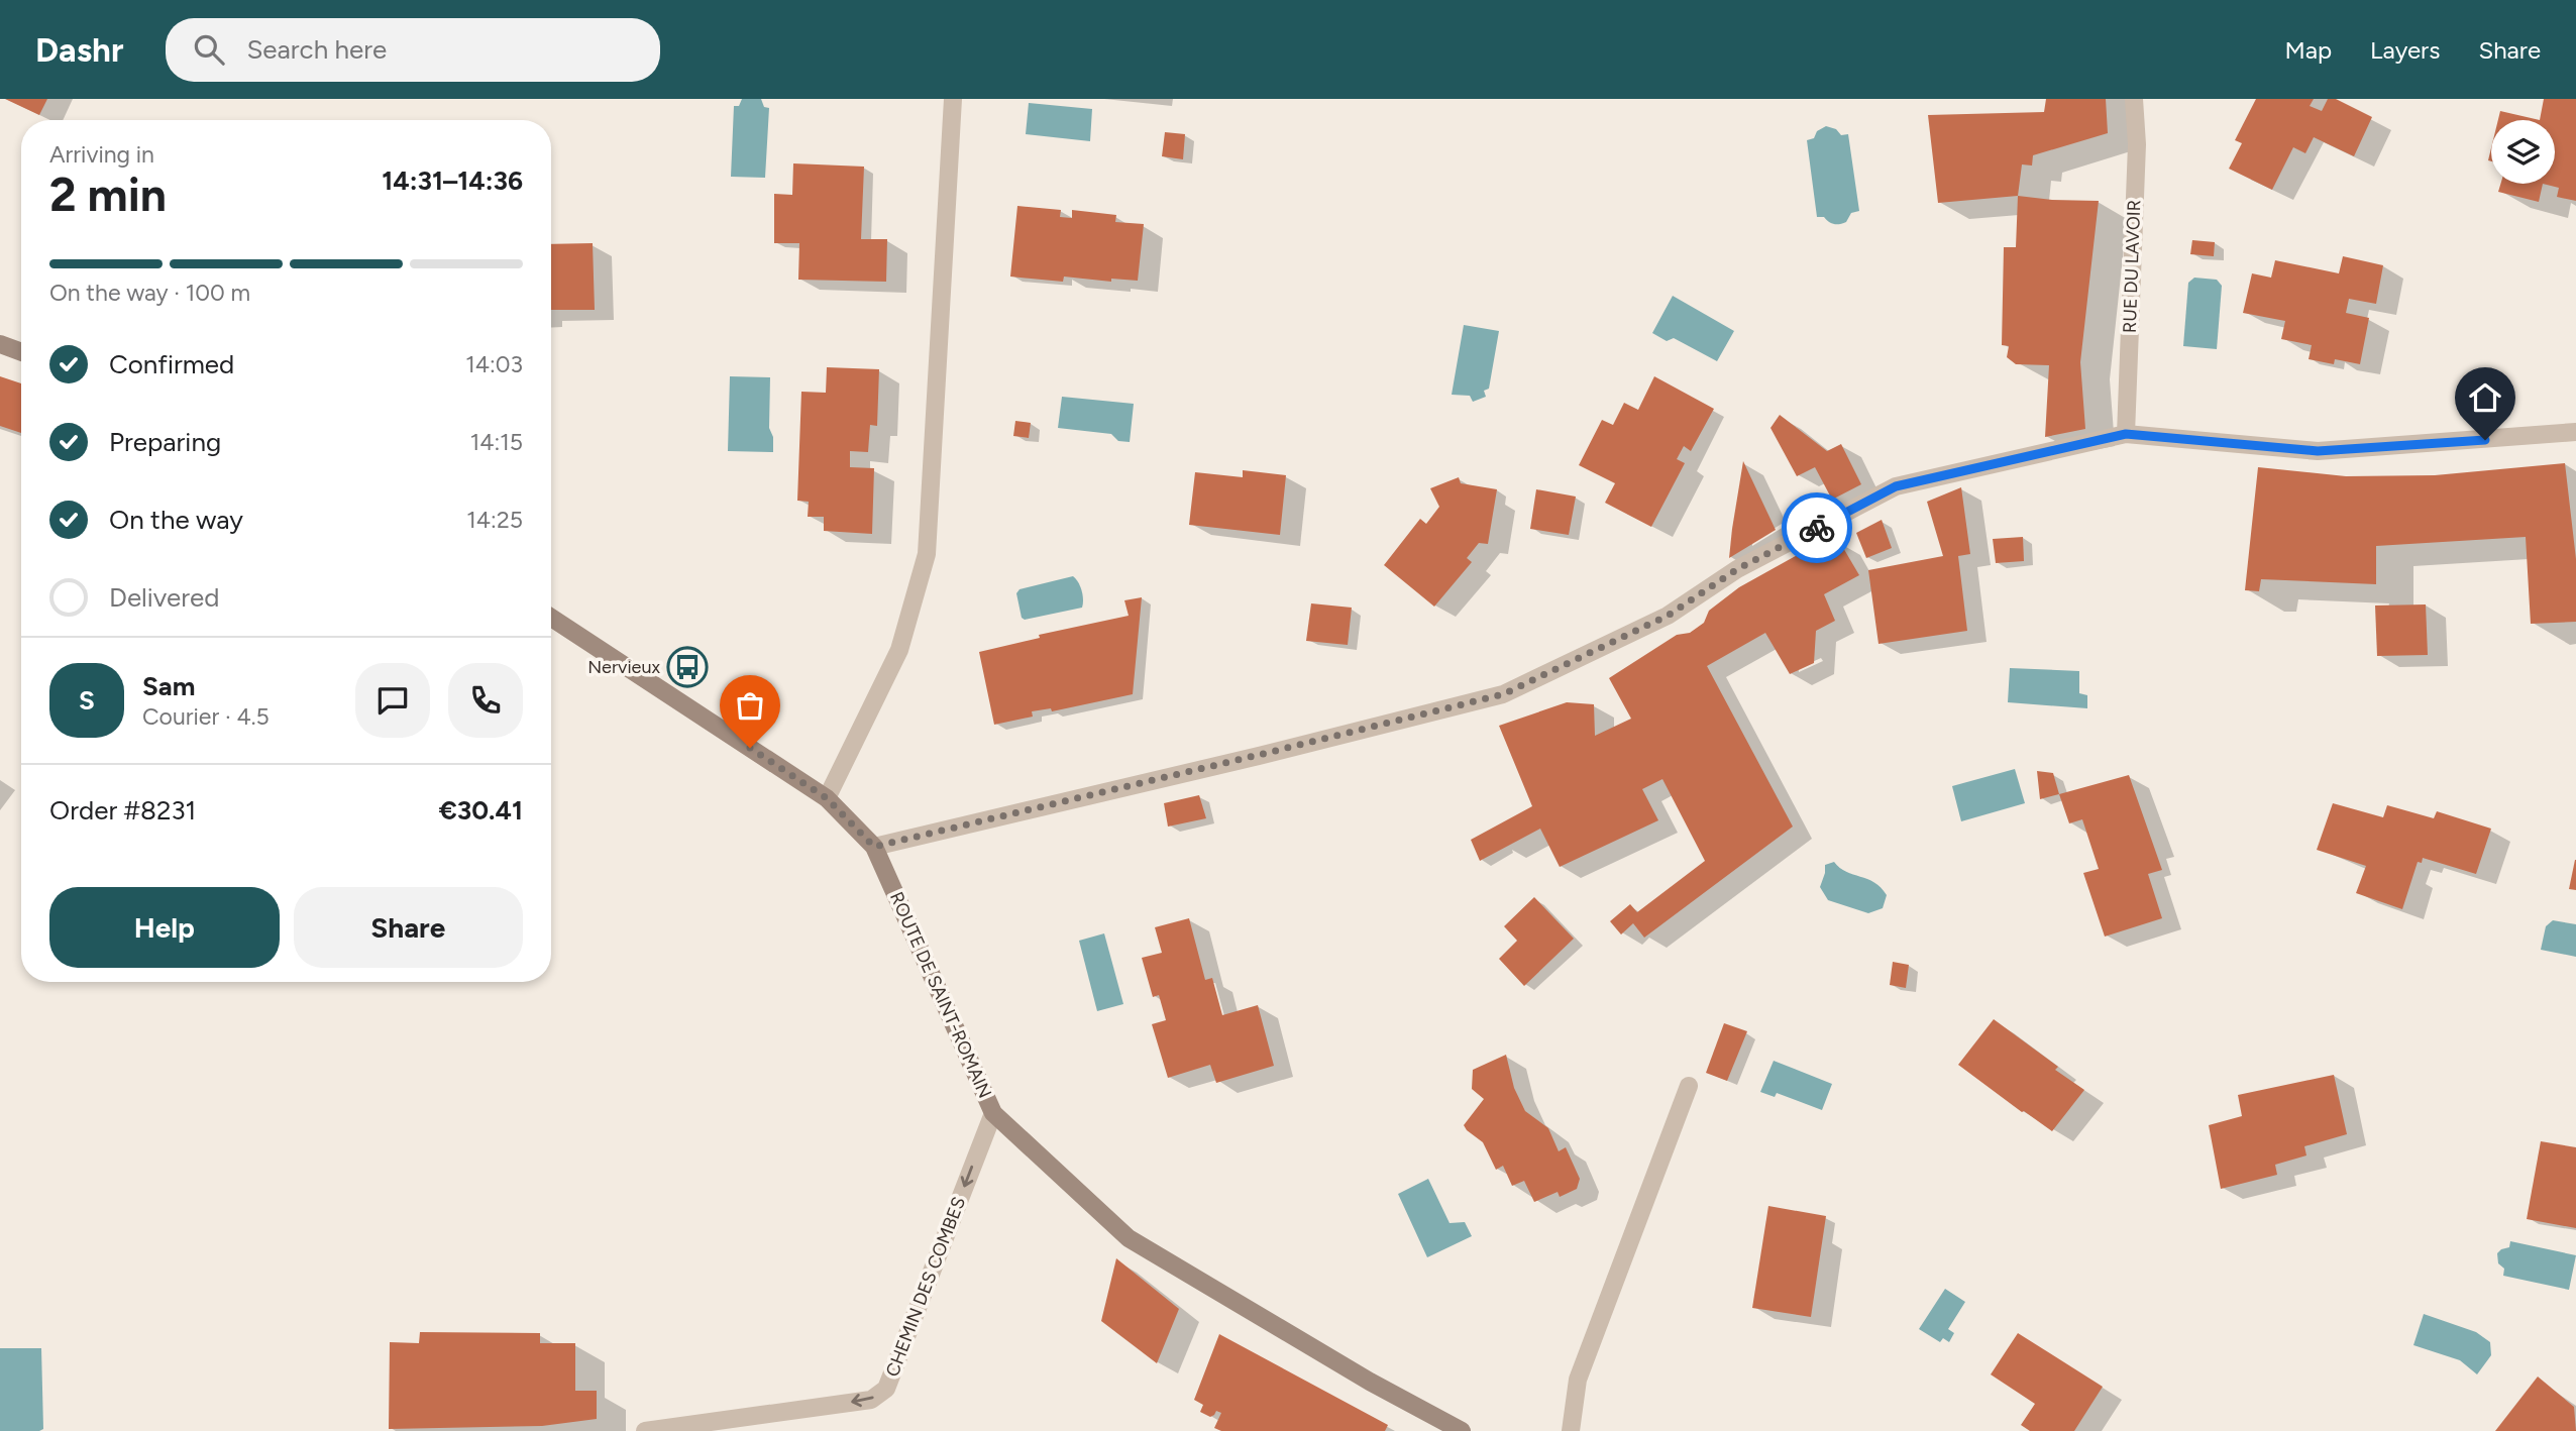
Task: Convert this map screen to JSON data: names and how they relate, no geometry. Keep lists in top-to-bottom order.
{
  "streets": {
    "main road": ["ROUTE DE SAINT-ROMAIN"],
    "street": ["RUE DU LAVOIR", "CHEMIN DES COMBES"]
  },
  "crossings": [
    ["ROUTE DE SAINT-ROMAIN", "CHEMIN DES COMBES"]
  ],
  "one_way": ["CHEMIN DES COMBES"],
  "places": {
    "bus stop": ["Nervieux"]
  },
  "page": {
    "header": "Dashr",
    "search": "Search here",
    "nav": ["Map", "Layers", "Share"],
    "heading": ["2 min", "Arriving in", "14:31–14:36"],
    "panel": [
      "Sam",
      "Courier · 4.5",
      "Order #8231",
      "€30.41"
    ],
    "bar": "On the way · 100 m",
    "list": [
      ["Confirmed", "14:03"],
      ["Preparing", "14:15"],
      ["On the way", "14:25"],
      "Delivered"
    ],
    "round": "S",
    "buttons": ["Help", "Share"]
  }
}
